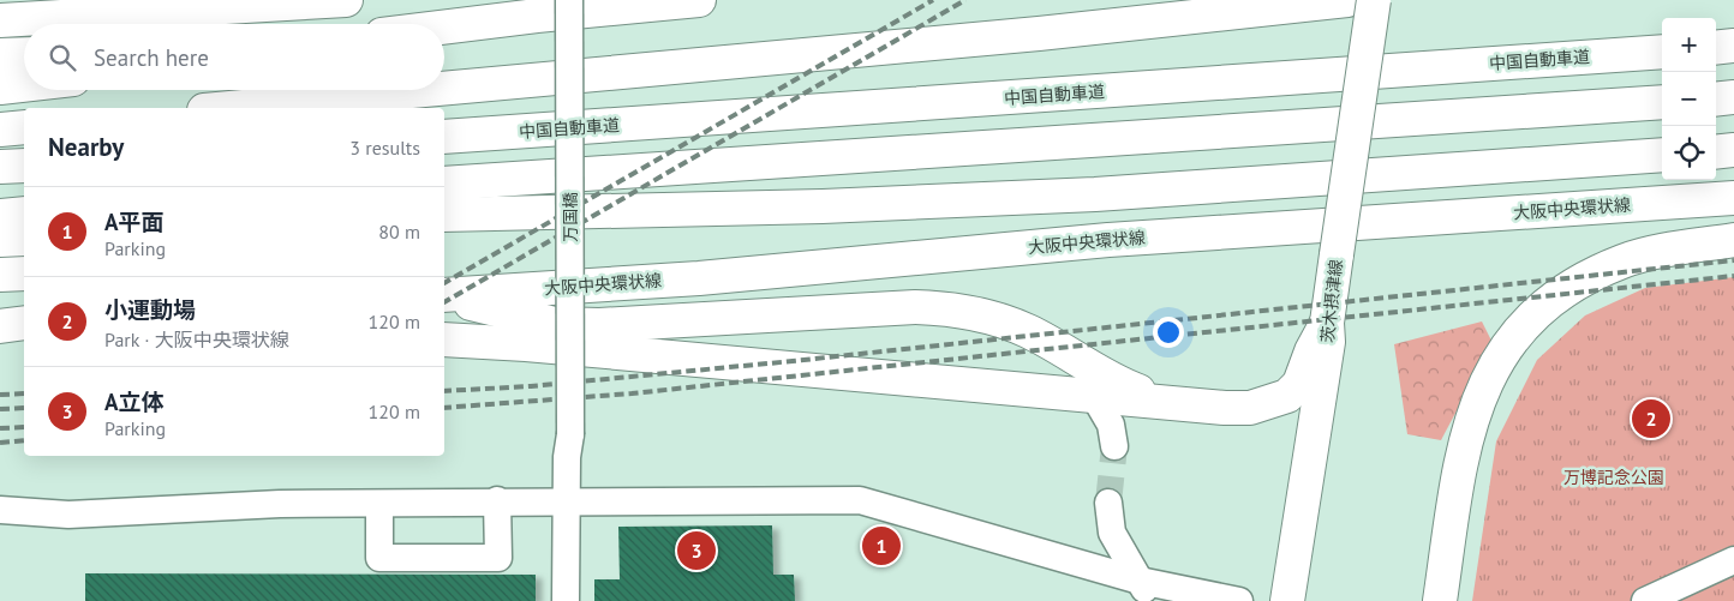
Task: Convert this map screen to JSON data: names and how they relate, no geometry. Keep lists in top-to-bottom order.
{
  "streets": {
    "main road": ["中国自動車道", "大阪中央環状線", "茨木摂津線"],
    "lane": ["万国橋"]
  },
  "parks": ["万博記念公園"],
  "page": {
    "map_buttons": ["+", "−"],
    "search": "Search here",
    "heading": ["Nearby", "3 results"],
    "list": [
      {
        "mark": "1",
        "name": "A平面",
        "note": "Parking",
        "value": "80 m"
      },
      {
        "mark": "2",
        "name": "小運動場",
        "note": "Park · 大阪中央環状線",
        "value": "120 m"
      },
      {
        "mark": "3",
        "name": "A立体",
        "note": "Parking",
        "value": "120 m"
      }
    ],
    "pins": ["2", "1", "3"]
  }
}
